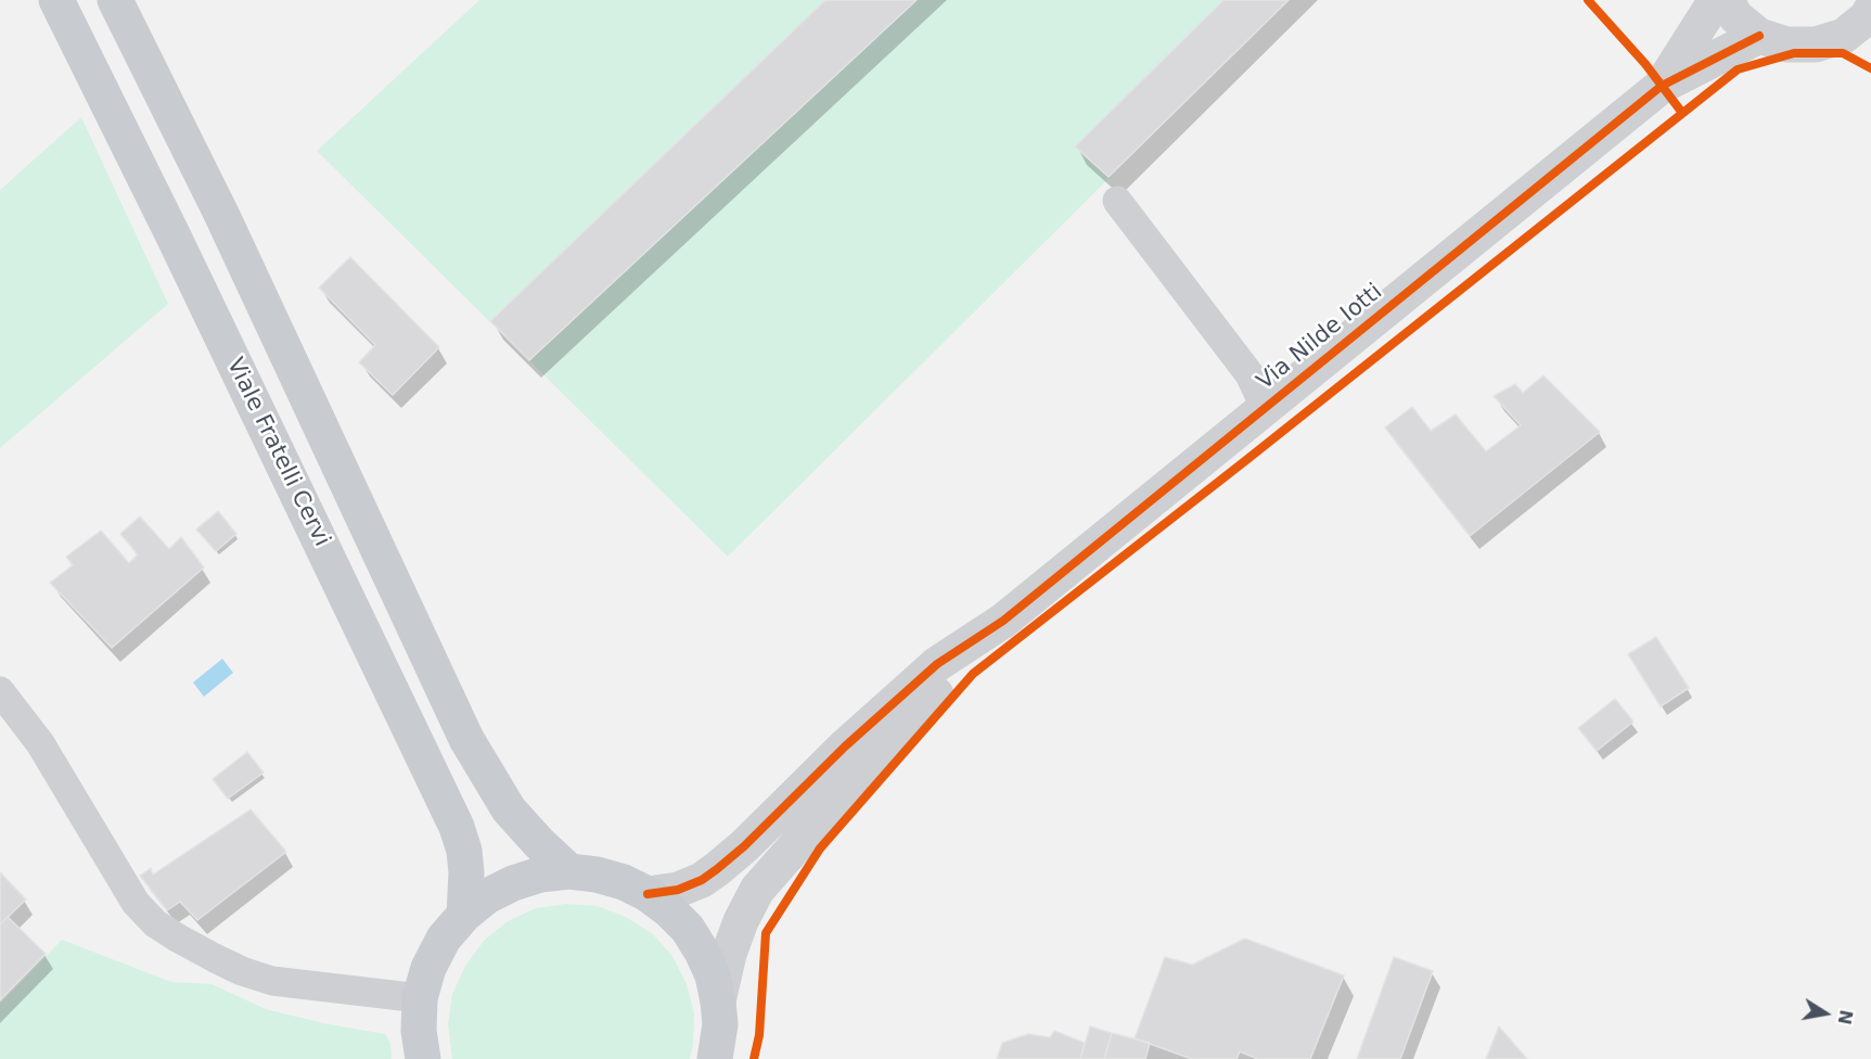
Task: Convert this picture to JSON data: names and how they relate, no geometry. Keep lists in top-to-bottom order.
{
  "streets": {
    "main road": ["Viale Fratelli Cervi"],
    "street": ["Via Nilde Iotti"]
  },
  "north": "right"
}
